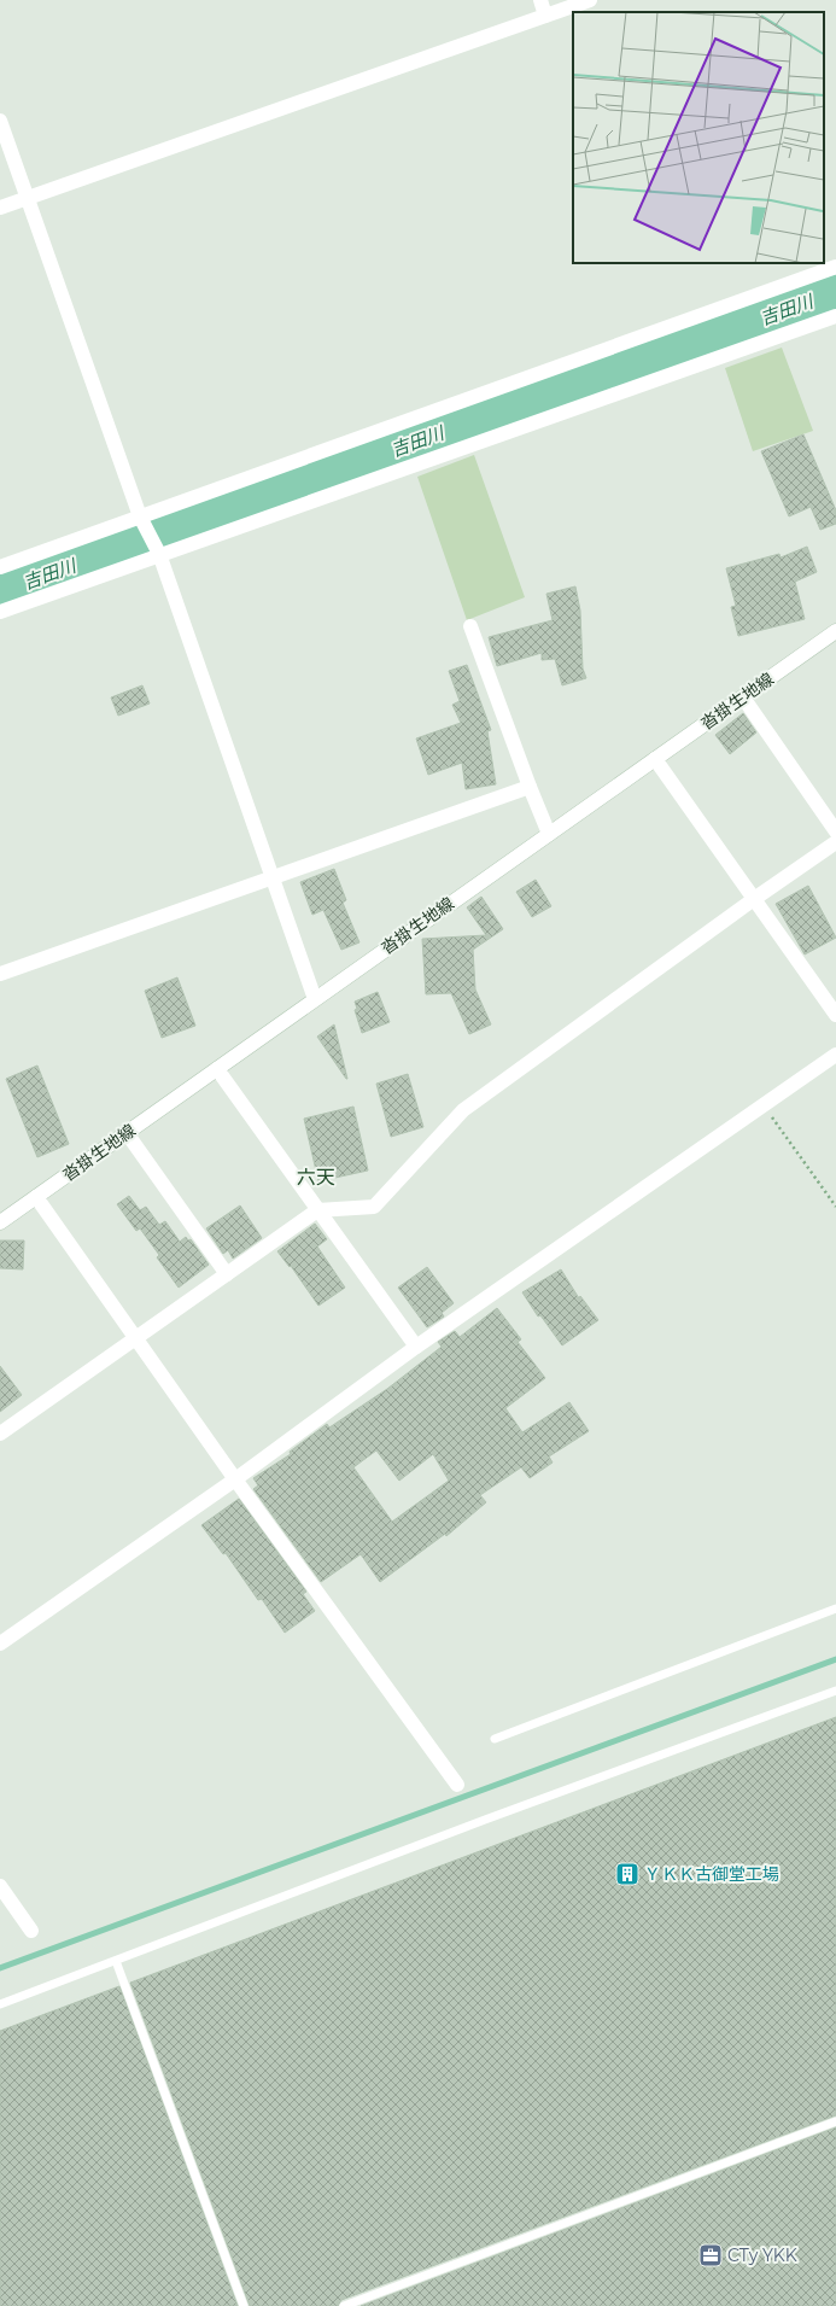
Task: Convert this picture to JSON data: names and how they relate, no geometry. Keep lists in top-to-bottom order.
{
  "streets": {
    "street": ["沓掛生地線"]
  },
  "districts": ["六天"],
  "water": ["吉田川"],
  "places": {
    "building": ["ＹＫＫ古御堂工場"],
    "office": ["CTy YKK"]
  }
}
